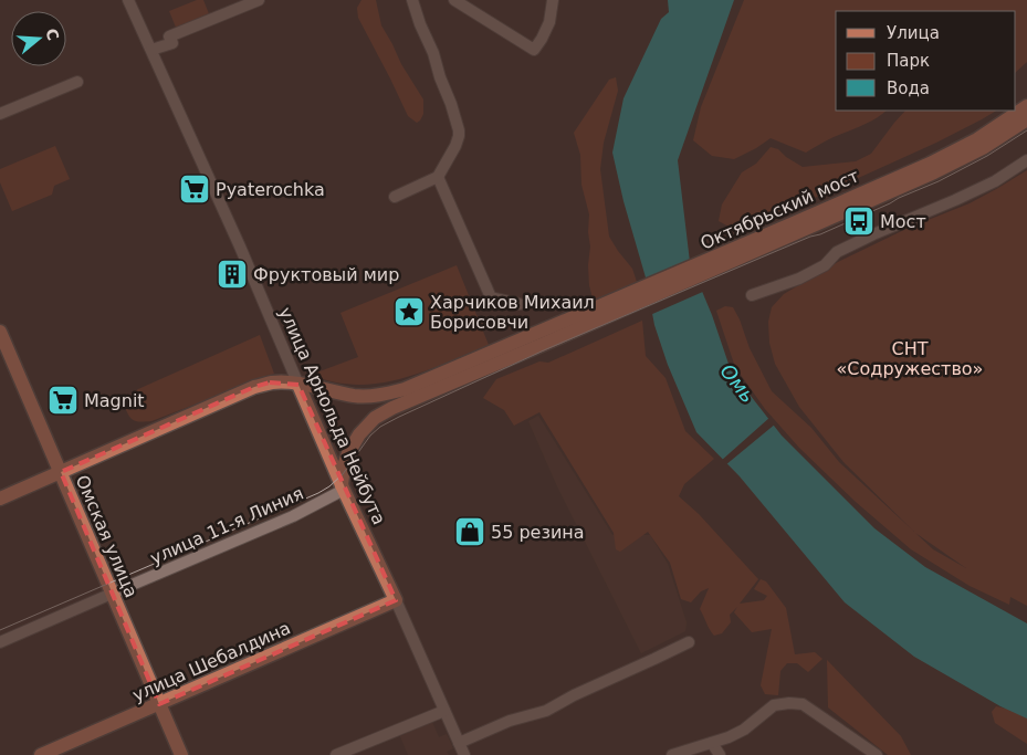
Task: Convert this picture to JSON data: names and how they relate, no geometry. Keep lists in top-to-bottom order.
{
  "streets": {
    "main road": [
      "Октябрьский мост",
      "улица Арнольда Нейбута",
      "Омская улица",
      "улица Шебалдина"
    ],
    "street": ["улица 11-я Линия"]
  },
  "crossings": [
    ["улица Арнольда Нейбута", "улица 11-я Линия"],
    ["улица Арнольда Нейбута", "улица Шебалдина"],
    ["улица 11-я Линия", "Омская улица"],
    ["Омская улица", "улица Шебалдина"]
  ],
  "water": ["Омь"],
  "parks": ["СНТ «Содружество»"],
  "places": {
    "supermarket": ["Pyaterochka", "Magnit"],
    "bus stop": ["Мост"],
    "building": ["Фруктовый мир"],
    "place": ["Харчиков Михаил Борисовчи"],
    "shop": ["55 резина"]
  },
  "legend": ["Улица", "Парк", "Вода"],
  "north": "right"
}
